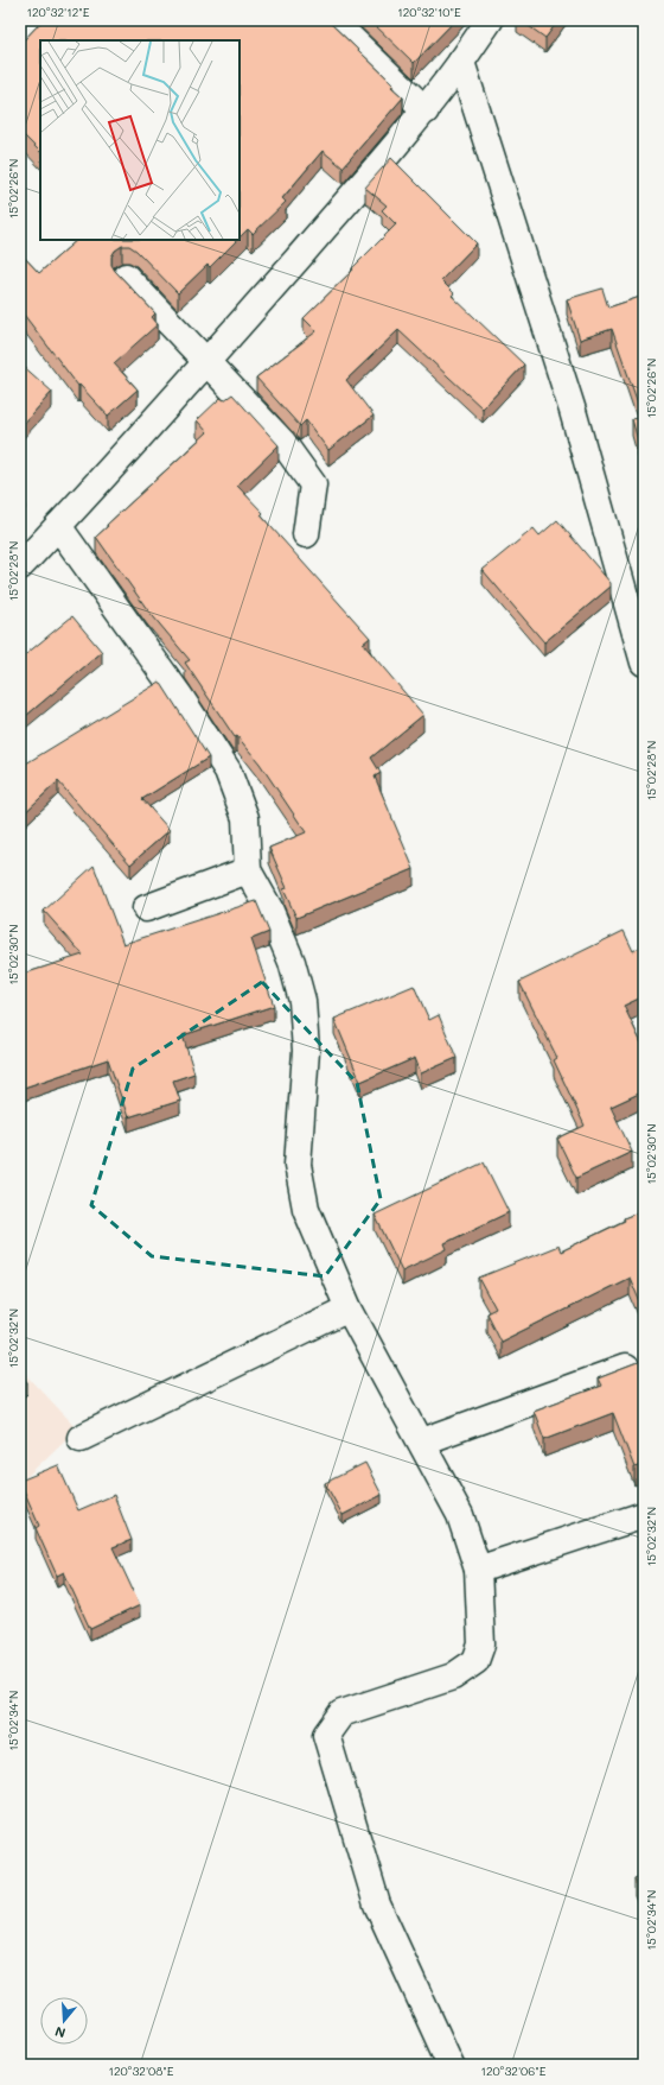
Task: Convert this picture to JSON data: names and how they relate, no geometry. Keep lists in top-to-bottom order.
{
  "north": "bottom",
  "coordinates": [
    "120°32'12\"E",
    "120°32'10\"E",
    "15°02'26\"N",
    "15°02'28\"N",
    "15°02'30\"N",
    "15°02'32\"N",
    "15°02'34\"N",
    "120°32'08\"E",
    "120°32'06\"E"
  ]
}
